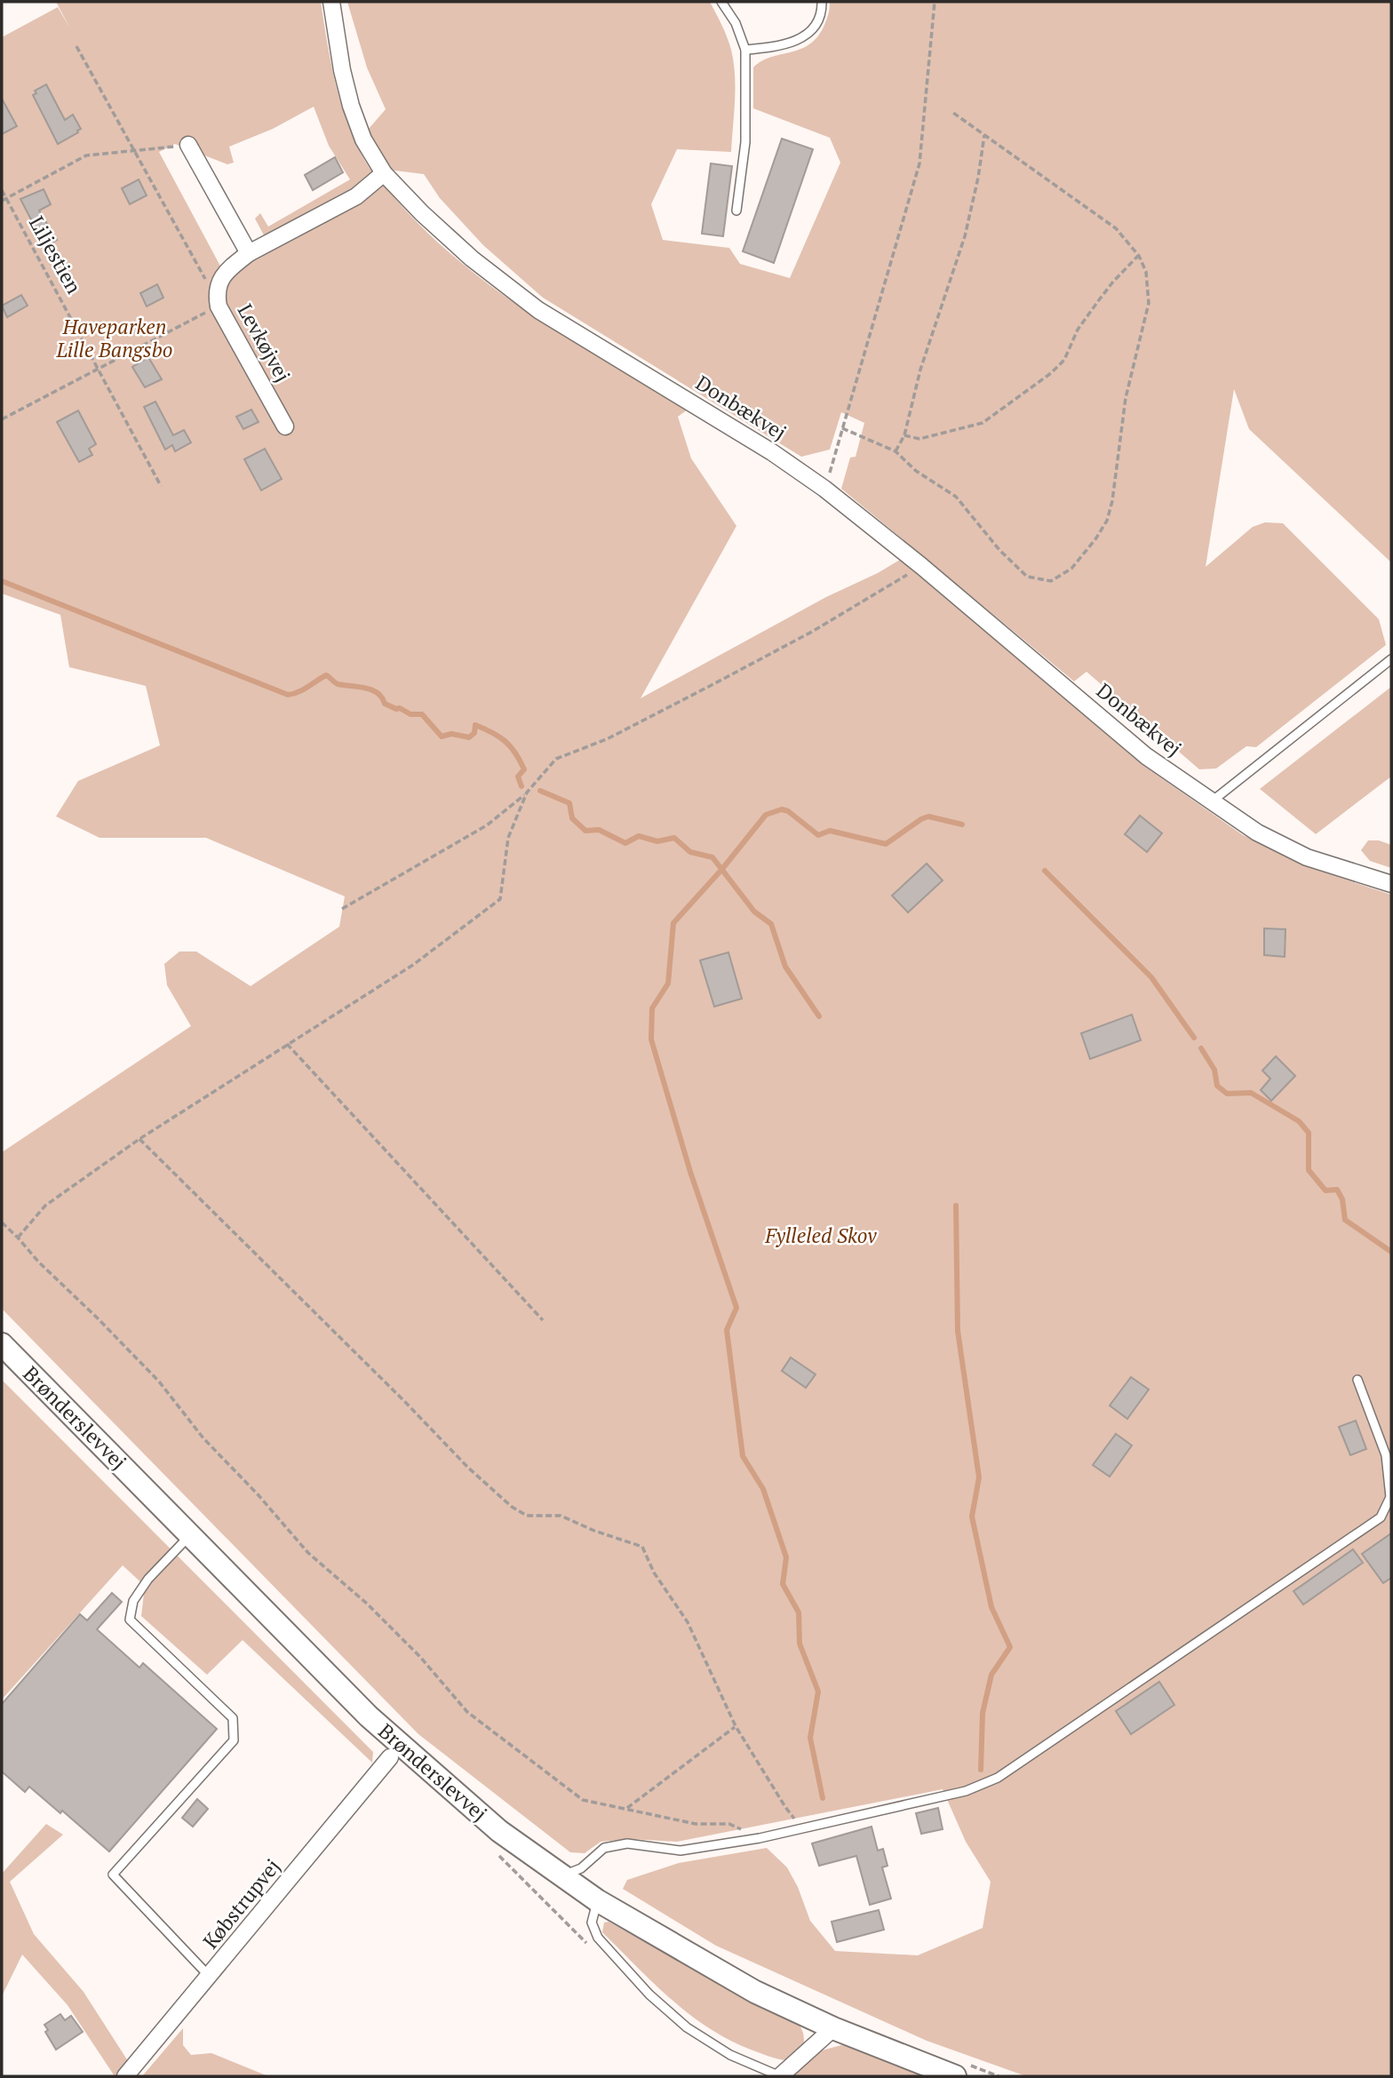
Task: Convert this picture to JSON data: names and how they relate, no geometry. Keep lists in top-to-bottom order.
{
  "streets": {
    "main road": ["Brønderslevvej"],
    "street": ["Levkøjvej", "Donbækvej", "Købstrupvej"],
    "path": ["Liljestien"]
  },
  "crossings": [
    ["Levkøjvej", "Donbækvej"]
  ],
  "parks": ["Haveparken Lille Bangsbo", "Fylleled Skov"]
}
